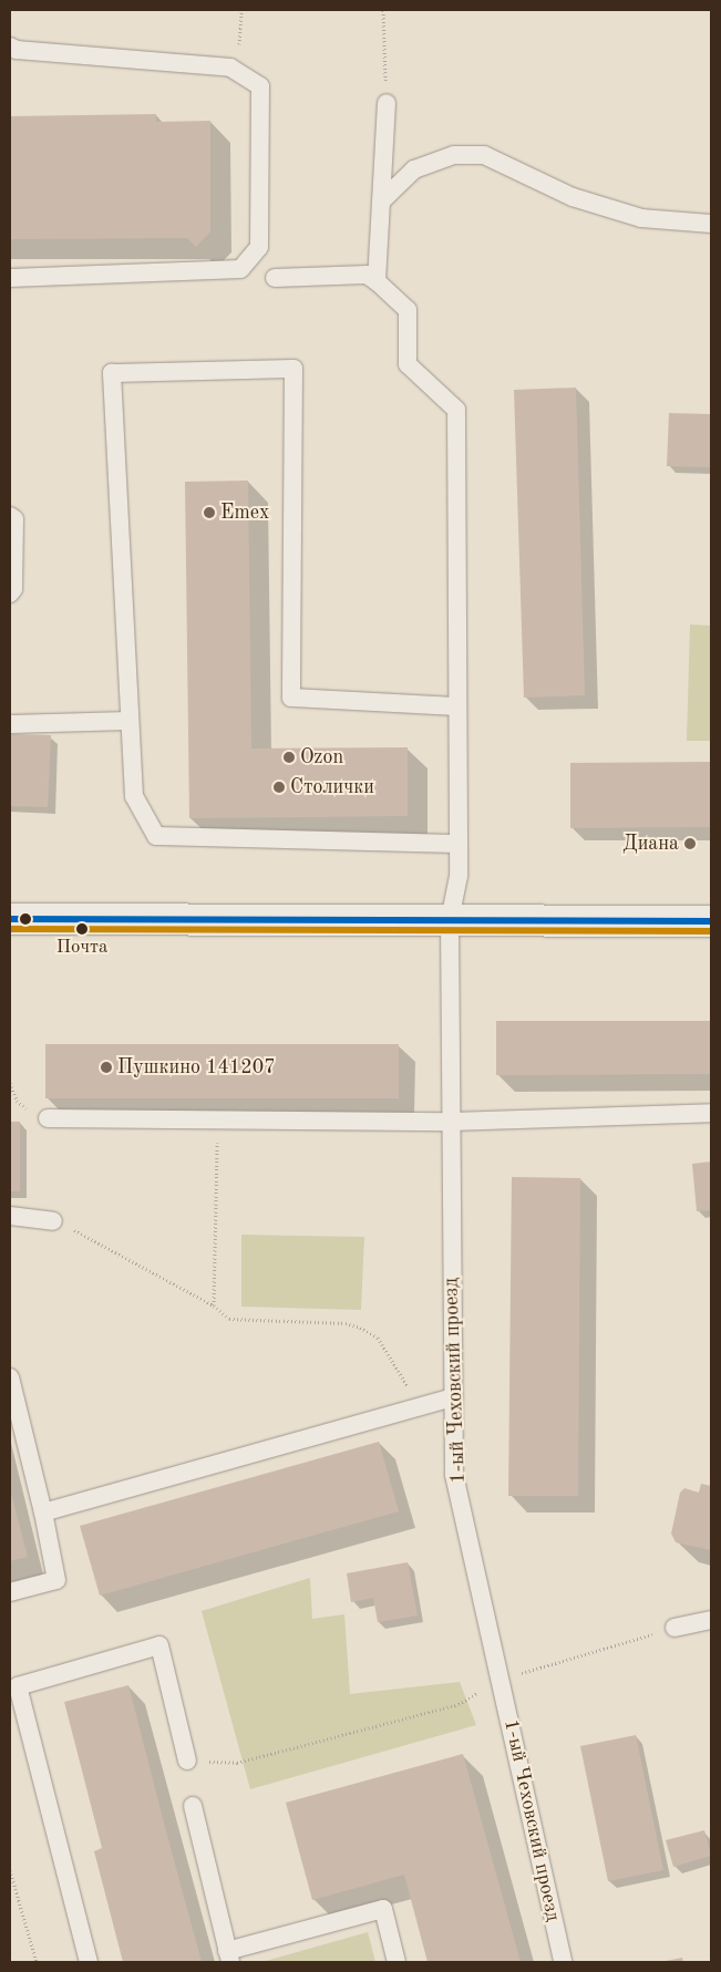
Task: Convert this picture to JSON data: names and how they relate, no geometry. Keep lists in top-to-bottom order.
{
  "streets": {
    "lane": ["1-ый Чеховский проезд"]
  },
  "places": [
    "Emex",
    "Ozon",
    "Столички",
    "Диана",
    "Почта",
    "Пушкино 141207"
  ]
}
